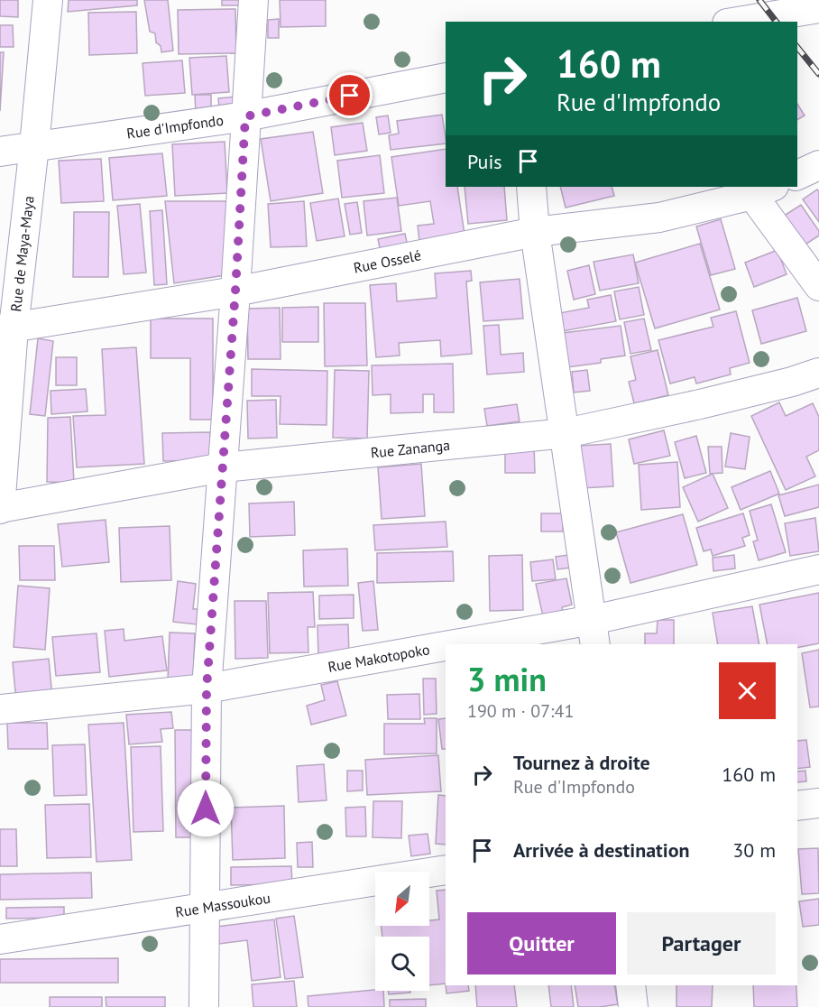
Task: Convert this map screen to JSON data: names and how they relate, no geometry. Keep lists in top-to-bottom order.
{
  "streets": {
    "street": [
      "Rue d'Impfondo",
      "Rue de Maya-Maya",
      "Rue Osselé",
      "Rue Zananga",
      "Rue Makotopoko",
      "Rue Massoukou"
    ]
  },
  "crossings": [
    ["Rue d'Impfondo", "Rue de Maya-Maya"],
    ["Rue de Maya-Maya", "Rue Osselé"],
    ["Rue de Maya-Maya", "Rue Zananga"]
  ],
  "north": "bottom left",
  "page": {
    "turn": ["160 m", "Rue d'Impfondo"],
    "then": "Puis",
    "heading": ["3 min", "190 m · 07:41"],
    "list": [
      {
        "name": "Tournez à droite",
        "note": "Rue d'Impfondo",
        "value": "160 m"
      },
      {
        "name": "Arrivée à destination",
        "value": "30 m"
      }
    ],
    "buttons": ["Quitter", "Partager"]
  }
}
